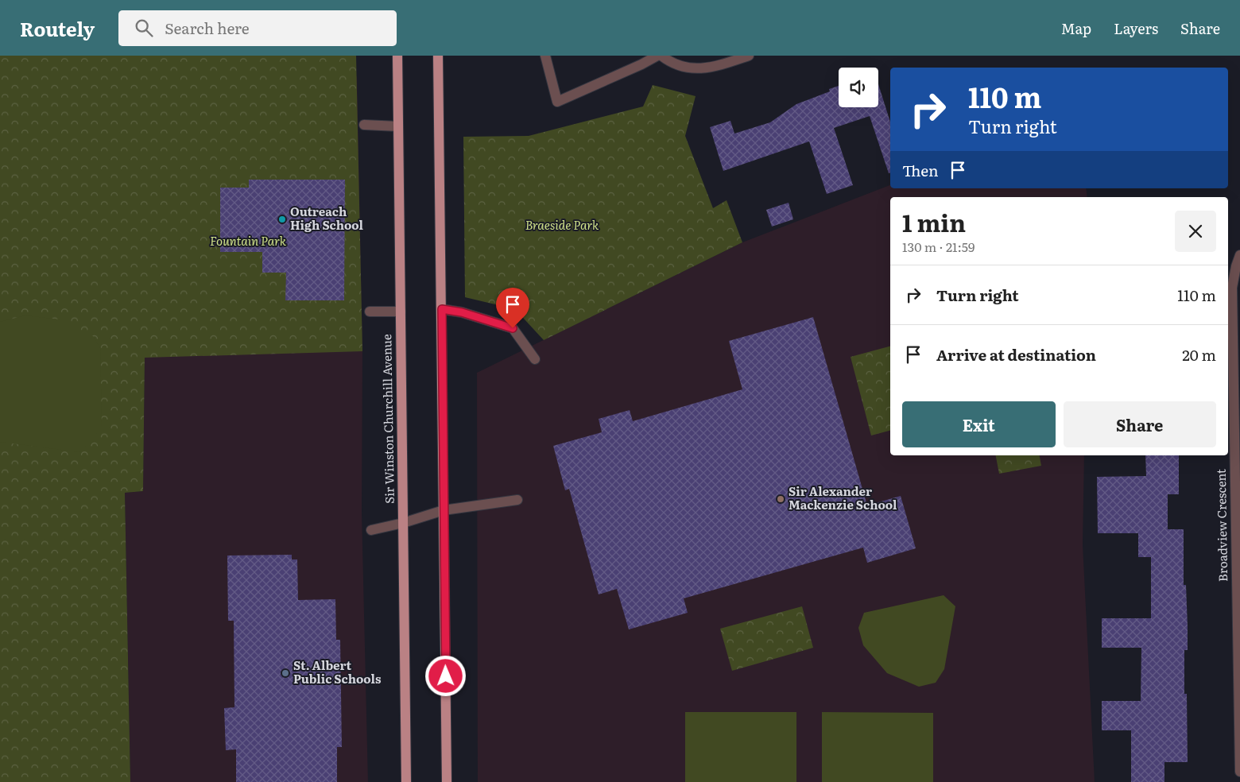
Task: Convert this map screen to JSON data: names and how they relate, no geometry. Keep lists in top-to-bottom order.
{
  "streets": {
    "main road": ["Sir Winston Churchill Avenue"],
    "street": ["Broadview Crescent"]
  },
  "parks": ["Braeside Park", "Fountain Park"],
  "places": ["Outreach High School", "Sir Alexander Mackenzie School", "St. Albert Public Schools"],
  "page": {
    "header": "Routely",
    "search": "Search here",
    "nav": ["Map", "Layers", "Share"],
    "turn": ["110 m", "Turn right"],
    "then": "Then",
    "heading": ["1 min", "130 m · 21:59"],
    "list": [
      {
        "name": "Turn right",
        "value": "110 m"
      },
      {
        "name": "Arrive at destination",
        "value": "20 m"
      }
    ],
    "buttons": ["Exit", "Share"]
  }
}
